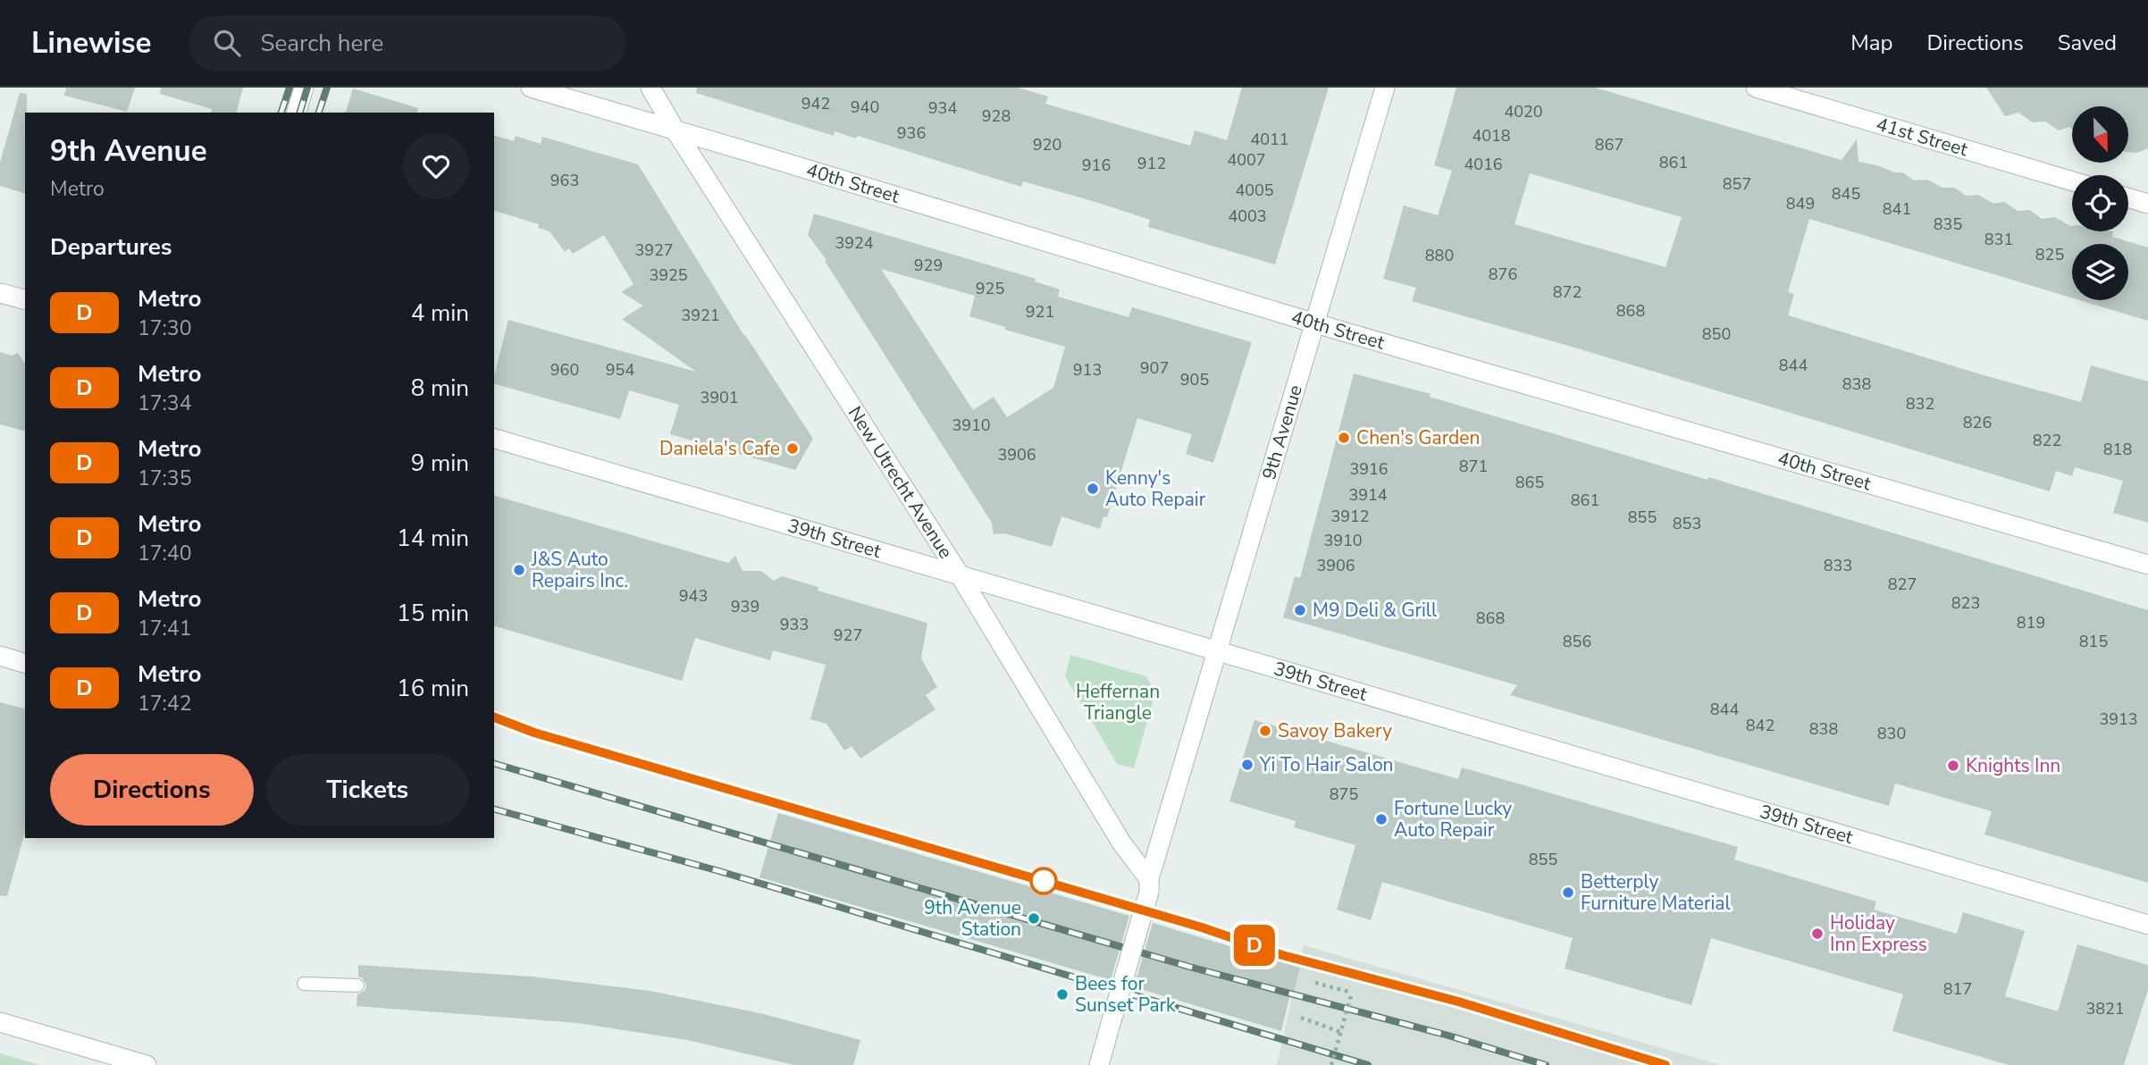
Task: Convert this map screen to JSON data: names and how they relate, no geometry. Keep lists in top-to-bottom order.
{
  "streets": {
    "street": [
      "41st Street",
      "40th Street",
      "9th Avenue",
      "New Utrecht Avenue",
      "39th Street"
    ]
  },
  "crossings": [
    ["40th Street", "9th Avenue"],
    ["40th Street", "New Utrecht Avenue"],
    ["9th Avenue", "New Utrecht Avenue"],
    ["9th Avenue", "39th Street"],
    ["New Utrecht Avenue", "39th Street"]
  ],
  "parks": ["Heffernan Triangle"],
  "places": [
    "Chen's Garden",
    "Daniela's Cafe",
    "Kenny's Auto Repair",
    "J&S Auto Repairs Inc.",
    "M9 Deli & Grill",
    "Savoy Bakery",
    "Yi To Hair Salon",
    "Knights Inn",
    "Fortune Lucky Auto Repair",
    "Betterply Furniture Material",
    "9th Avenue Station",
    "Holiday Inn Express",
    "Bees for Sunset Park"
  ],
  "lines": ["metro line D"],
  "house_numbers": [
    "942",
    "940",
    "934",
    "4020",
    "928",
    "936",
    "4018",
    "4011",
    "920",
    "867",
    "4007",
    "861",
    "912",
    "4016",
    "916",
    "963",
    "857",
    "4005",
    "845",
    "849",
    "841",
    "4003",
    "835",
    "831",
    "3924",
    "3927",
    "825",
    "880",
    "929",
    "876",
    "3925",
    "925",
    "872",
    "868",
    "921",
    "3921",
    "850",
    "844",
    "907",
    "960",
    "954",
    "913",
    "905",
    "838",
    "3901",
    "832",
    "826",
    "3910",
    "822",
    "818",
    "3906",
    "871",
    "3916",
    "865",
    "3914",
    "861",
    "3912",
    "855",
    "853",
    "3910",
    "3906",
    "833",
    "827",
    "943",
    "823",
    "939",
    "868",
    "819",
    "933",
    "927",
    "856",
    "815",
    "844",
    "3913",
    "842",
    "838",
    "830",
    "875",
    "855",
    "817",
    "3821"
  ],
  "north": "bottom",
  "page": {
    "header": "Linewise",
    "search": "Search here",
    "nav": ["Map", "Directions", "Saved"],
    "on_map": "D",
    "heading": [
      ["9th Avenue", "Metro"],
      "Departures"
    ],
    "list": [
      {
        "mark": "D",
        "name": "Metro",
        "note": "17:30",
        "value": "4 min"
      },
      {
        "mark": "D",
        "name": "Metro",
        "note": "17:34",
        "value": "8 min"
      },
      {
        "mark": "D",
        "name": "Metro",
        "note": "17:35",
        "value": "9 min"
      },
      {
        "mark": "D",
        "name": "Metro",
        "note": "17:40",
        "value": "14 min"
      },
      {
        "mark": "D",
        "name": "Metro",
        "note": "17:41",
        "value": "15 min"
      },
      {
        "mark": "D",
        "name": "Metro",
        "note": "17:42",
        "value": "16 min"
      }
    ],
    "buttons": ["Directions", "Tickets"]
  }
}
